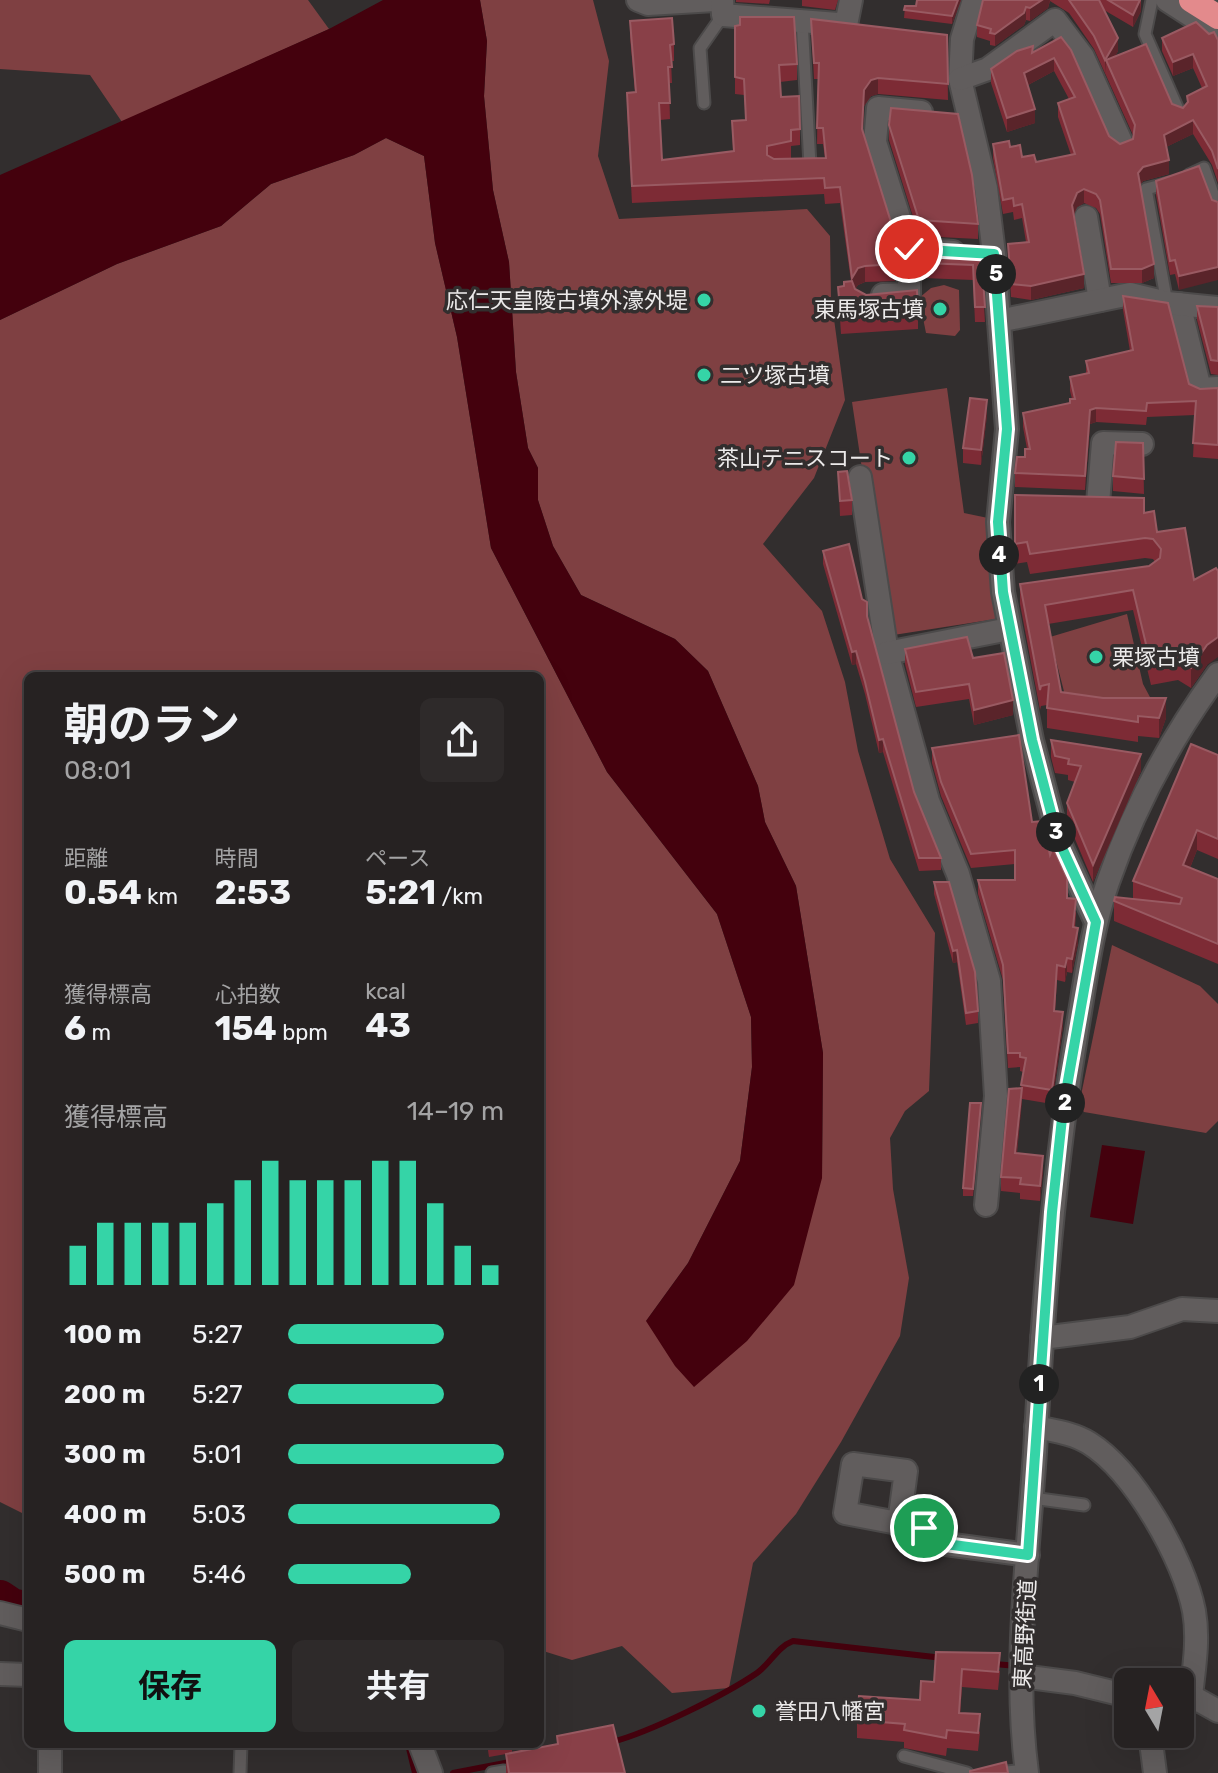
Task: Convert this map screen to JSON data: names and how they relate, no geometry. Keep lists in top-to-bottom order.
{
  "streets": {
    "street": ["東高野街道"]
  },
  "places": [
    "応仁天皇陵古墳外濠外堤",
    "東馬塚古墳",
    "二ツ塚古墳",
    "茶山テニスコート",
    "栗塚古墳",
    "誉田八幡宮"
  ],
  "north": "top",
  "page": {
    "pins": [
      "5",
      "4",
      "3",
      "2",
      "1"
    ],
    "heading": ["朝のラン", "08:01"],
    "stats": [
      ["距離", "0.54 km"],
      ["時間", "2:53"],
      ["ペース", "5:21 /km"],
      ["獲得標高", "6 m"],
      ["心拍数", "154 bpm"],
      ["kcal", "43"]
    ],
    "chart": ["獲得標高", "14–19 m"],
    "list": [
      {
        "name": "100 m",
        "note": "5:27"
      },
      {
        "name": "200 m",
        "note": "5:27"
      },
      {
        "name": "300 m",
        "note": "5:01"
      },
      {
        "name": "400 m",
        "note": "5:03"
      },
      {
        "name": "500 m",
        "note": "5:46"
      }
    ],
    "buttons": ["保存", "共有"]
  }
}
